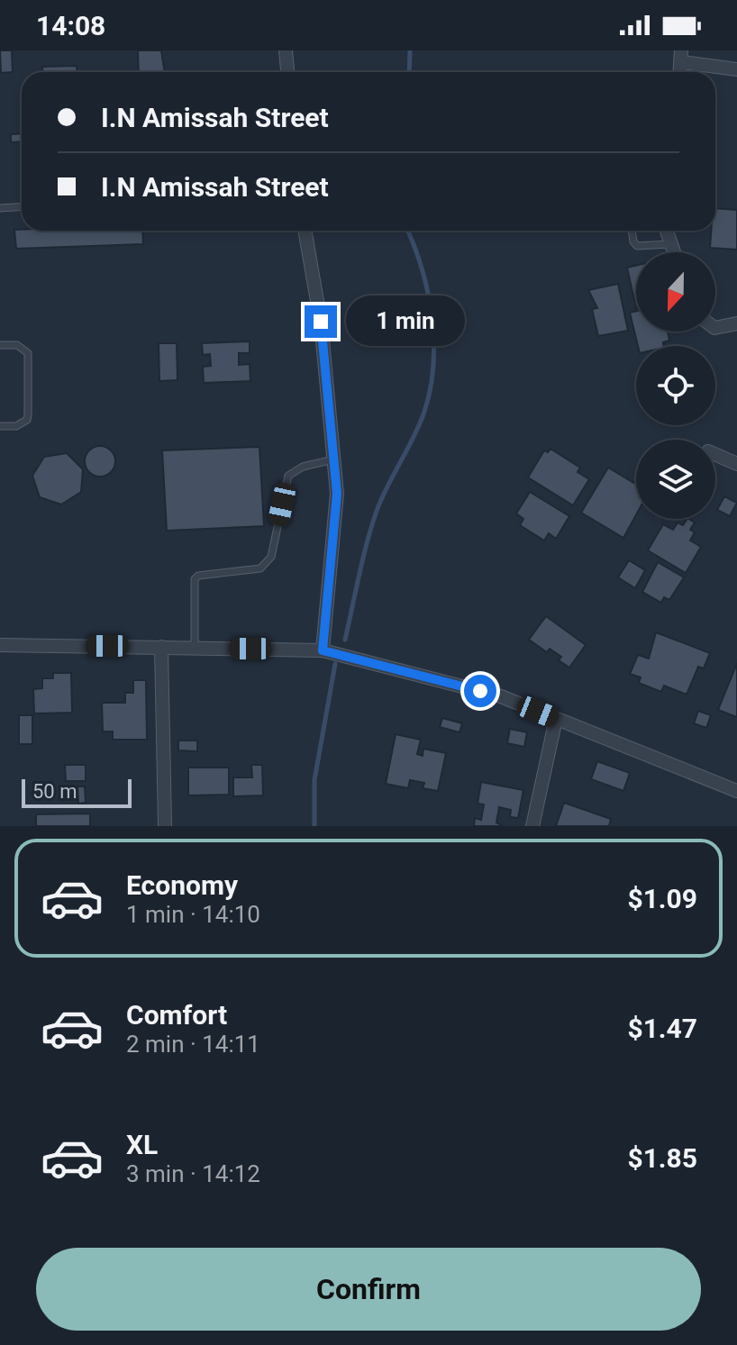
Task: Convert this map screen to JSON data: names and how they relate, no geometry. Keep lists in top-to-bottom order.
{
  "scale_bar": "50 m",
  "north": "bottom",
  "page": {
    "status": "14:08",
    "banner": ["I.N Amissah Street", "I.N Amissah Street"],
    "bubble": "1 min",
    "scale": "50 m",
    "list": [
      {
        "name": "Economy",
        "note": "1 min · 14:10",
        "value": "$1.09"
      },
      {
        "name": "Comfort",
        "note": "2 min · 14:11",
        "value": "$1.47"
      },
      {
        "name": "XL",
        "note": "3 min · 14:12",
        "value": "$1.85"
      }
    ],
    "buttons": "Confirm"
  }
}
